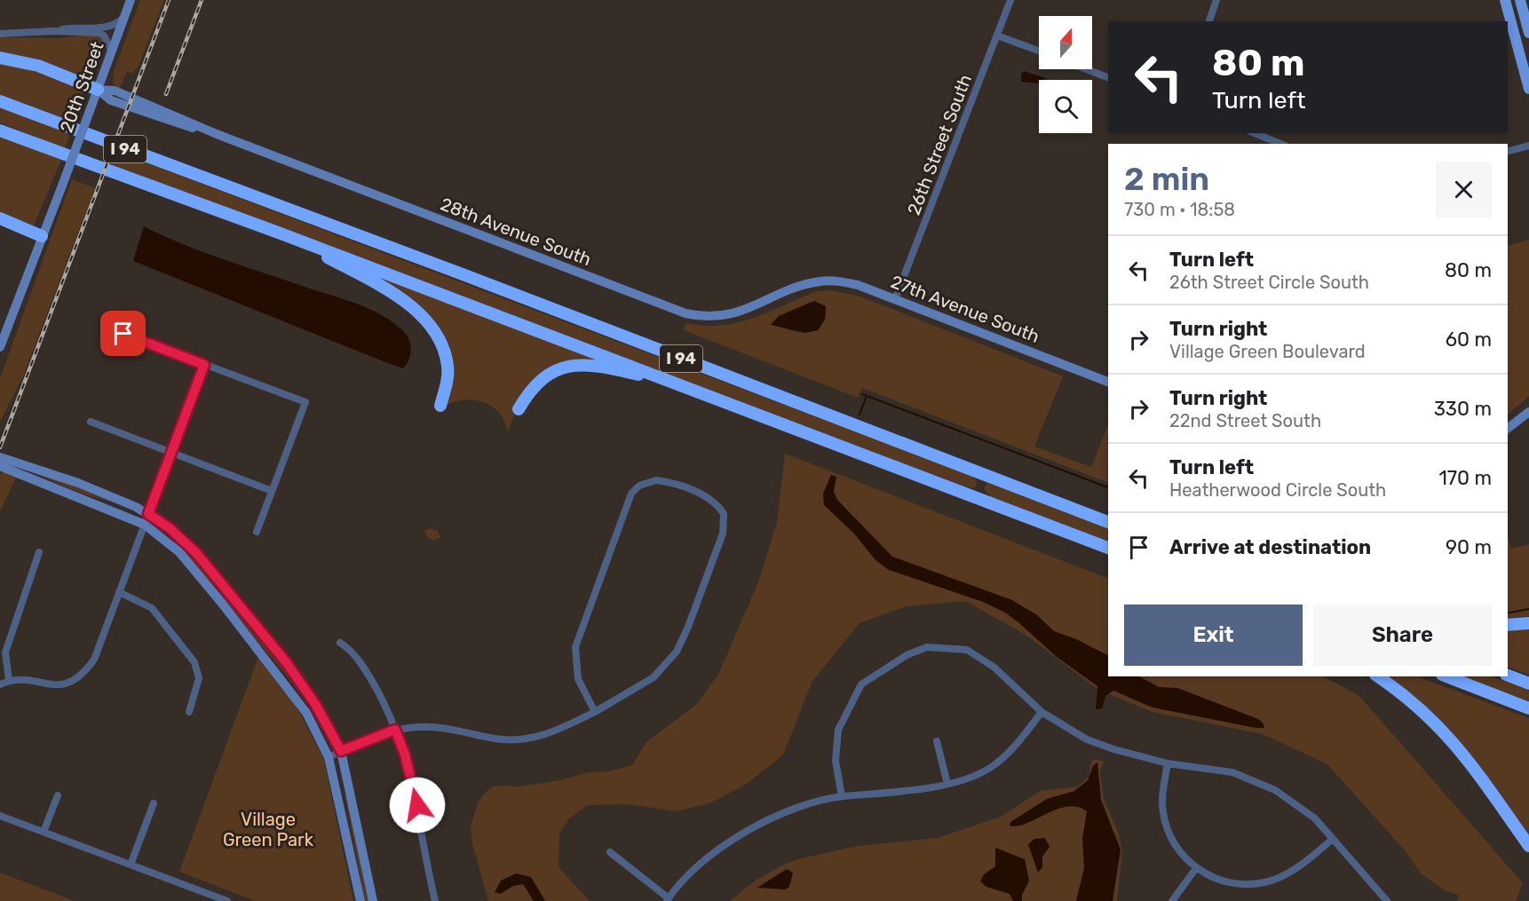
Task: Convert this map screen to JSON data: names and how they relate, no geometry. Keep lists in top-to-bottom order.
{
  "streets": {
    "highway": ["I 94"],
    "street": [
      "20th Street",
      "26th Street South",
      "28th Avenue South",
      "27th Avenue South"
    ]
  },
  "crossings": [
    ["20th Street", "28th Avenue South"],
    ["26th Street South", "27th Avenue South"],
    ["28th Avenue South", "27th Avenue South"]
  ],
  "parks": ["Village Green Park"],
  "north": "top",
  "page": {
    "turn": ["80 m", "Turn left"],
    "heading": ["2 min", "730 m · 18:58"],
    "list": [
      {
        "name": "Turn left",
        "note": "26th Street Circle South",
        "value": "80 m"
      },
      {
        "name": "Turn right",
        "note": "Village Green Boulevard",
        "value": "60 m"
      },
      {
        "name": "Turn right",
        "note": "22nd Street South",
        "value": "330 m"
      },
      {
        "name": "Turn left",
        "note": "Heatherwood Circle South",
        "value": "170 m"
      },
      {
        "name": "Arrive at destination",
        "value": "90 m"
      }
    ],
    "buttons": ["Exit", "Share"]
  }
}
